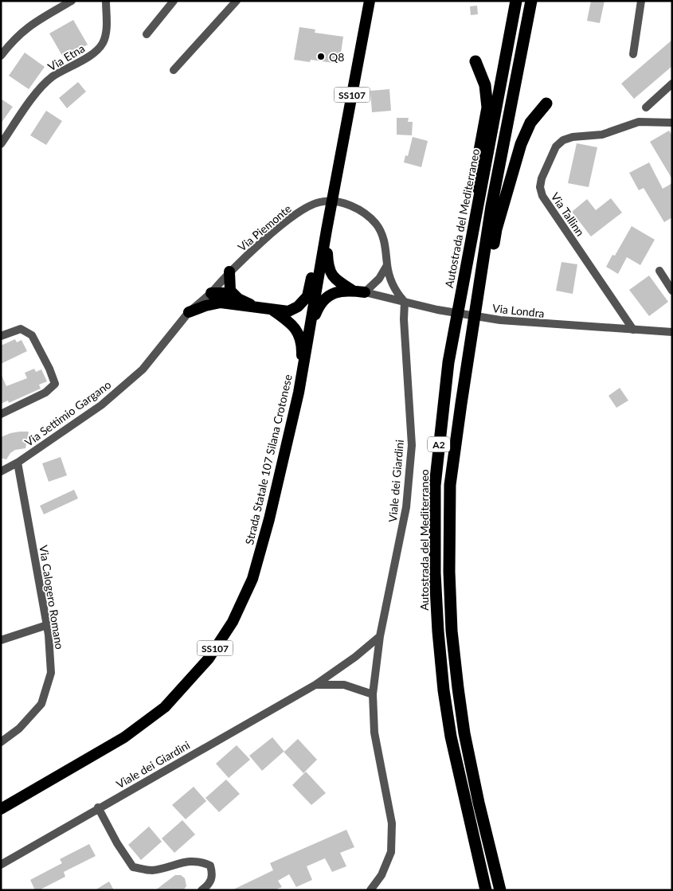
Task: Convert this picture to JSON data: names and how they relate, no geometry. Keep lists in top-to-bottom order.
{
  "streets": {
    "highway": [
      "SS107",
      "Autostrada del Mediterraneo",
      "A2",
      "Strada Statale 107 Silana Crotonese"
    ],
    "street": [
      "Via Etna",
      "Via Tallinn",
      "Via Piemonte",
      "Via Londra",
      "Via Settimio Gargano",
      "Viale dei Giardini",
      "Via Calogero Romano"
    ]
  },
  "crossings": [
    ["Via Tallinn", "Via Londra"],
    ["Via Piemonte", "Via Londra"],
    ["Via Piemonte", "Via Settimio Gargano"],
    ["Via Piemonte", "Viale dei Giardini"],
    ["Via Londra", "Viale dei Giardini"],
    ["Via Settimio Gargano", "Via Calogero Romano"]
  ],
  "places": ["Q8"]
}
